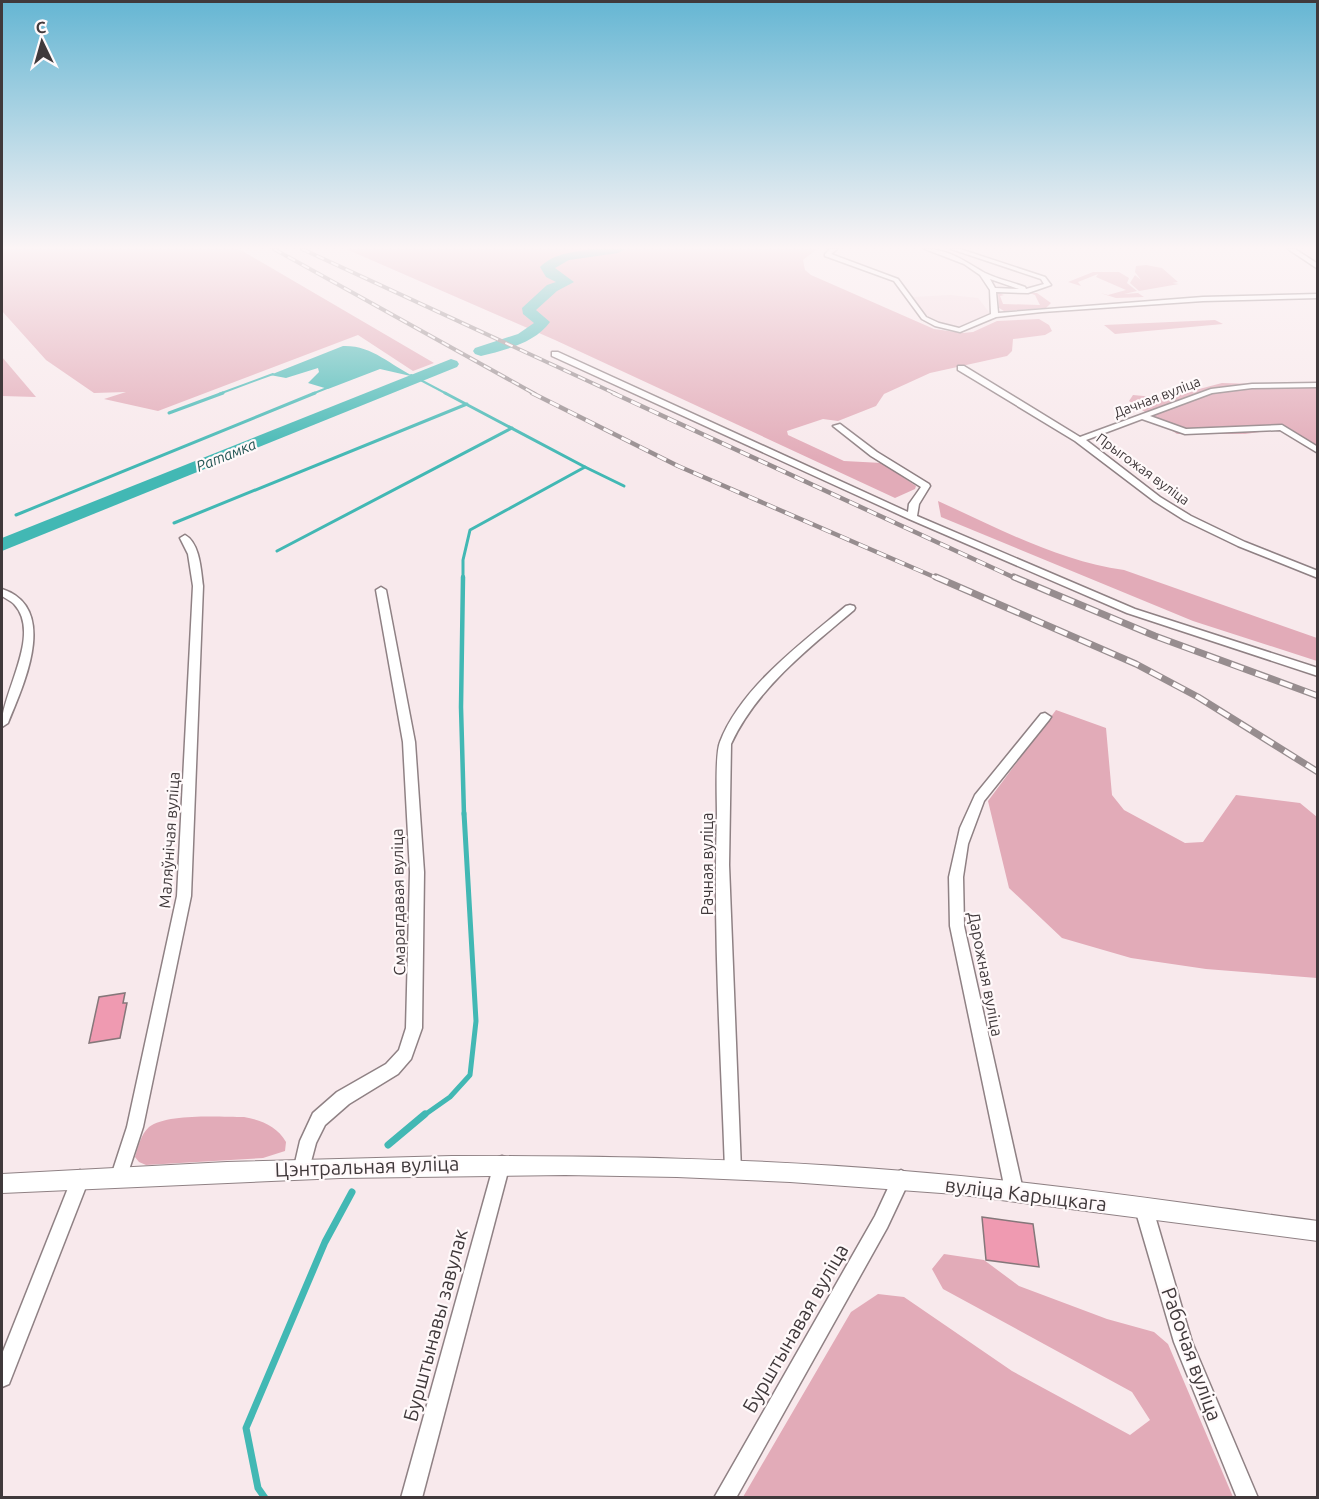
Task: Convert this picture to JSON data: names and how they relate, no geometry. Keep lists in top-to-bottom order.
{
  "streets": {
    "street": [
      "Дачная вуліца",
      "Прыгожая вуліца",
      "Маляўнічая вуліца",
      "Рачная вуліца",
      "Смарагдавая вуліца",
      "Дарожная вуліца",
      "Цэнтральная вуліца",
      "вуліца Карыцкага",
      "Бурштынавы завулак",
      "Бурштынавая вуліца",
      "Рабочая вуліца"
    ]
  },
  "crossings": [
    ["Дачная вуліца", "Прыгожая вуліца"],
    ["Маляўнічая вуліца", "Цэнтральная вуліца"],
    ["Рачная вуліца", "Цэнтральная вуліца"],
    ["Рачная вуліца", "вуліца Карыцкага"],
    ["Смарагдавая вуліца", "Цэнтральная вуліца"],
    ["Дарожная вуліца", "вуліца Карыцкага"],
    ["Цэнтральная вуліца", "вуліца Карыцкага"],
    ["Цэнтральная вуліца", "Бурштынавы завулак"],
    ["вуліца Карыцкага", "Бурштынавая вуліца"],
    ["вуліца Карыцкага", "Рабочая вуліца"]
  ],
  "water": ["Ратамка"],
  "north": "top"
}
